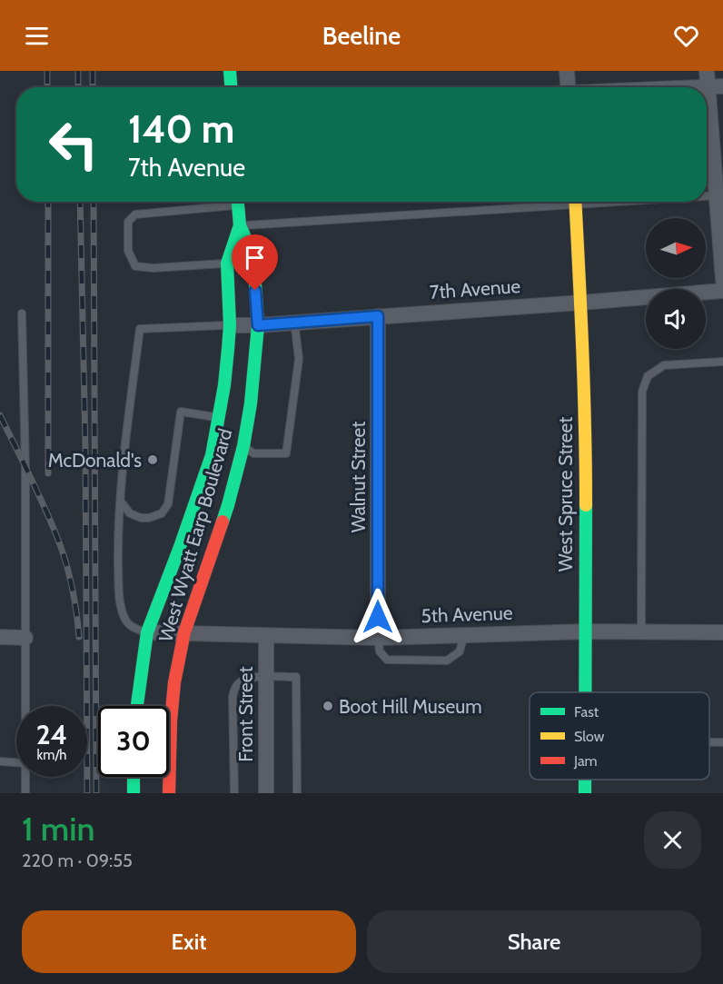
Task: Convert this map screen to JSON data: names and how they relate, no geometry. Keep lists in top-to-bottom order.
{
  "streets": {
    "main road": ["West Spruce Street", "West Wyatt Earp Boulevard"],
    "street": [
      "7th Avenue",
      "Walnut Street",
      "5th Avenue",
      "Front Street"
    ]
  },
  "crossings": [
    ["7th Avenue", "Walnut Street"],
    ["7th Avenue", "West Spruce Street"],
    ["7th Avenue", "West Wyatt Earp Boulevard"],
    ["Walnut Street", "5th Avenue"],
    ["West Spruce Street", "5th Avenue"],
    ["West Wyatt Earp Boulevard", "5th Avenue"],
    ["5th Avenue", "Front Street"]
  ],
  "places": ["McDonald's", "Boot Hill Museum"],
  "legend": ["Fast", "Slow", "Jam"],
  "north": "right",
  "page": {
    "header": "Beeline",
    "turn": ["140 m", "7th Avenue"],
    "speed": "24 km/h",
    "limit": "30",
    "heading": ["1 min", "220 m · 09:55"],
    "buttons": ["Exit", "Share"]
  }
}
